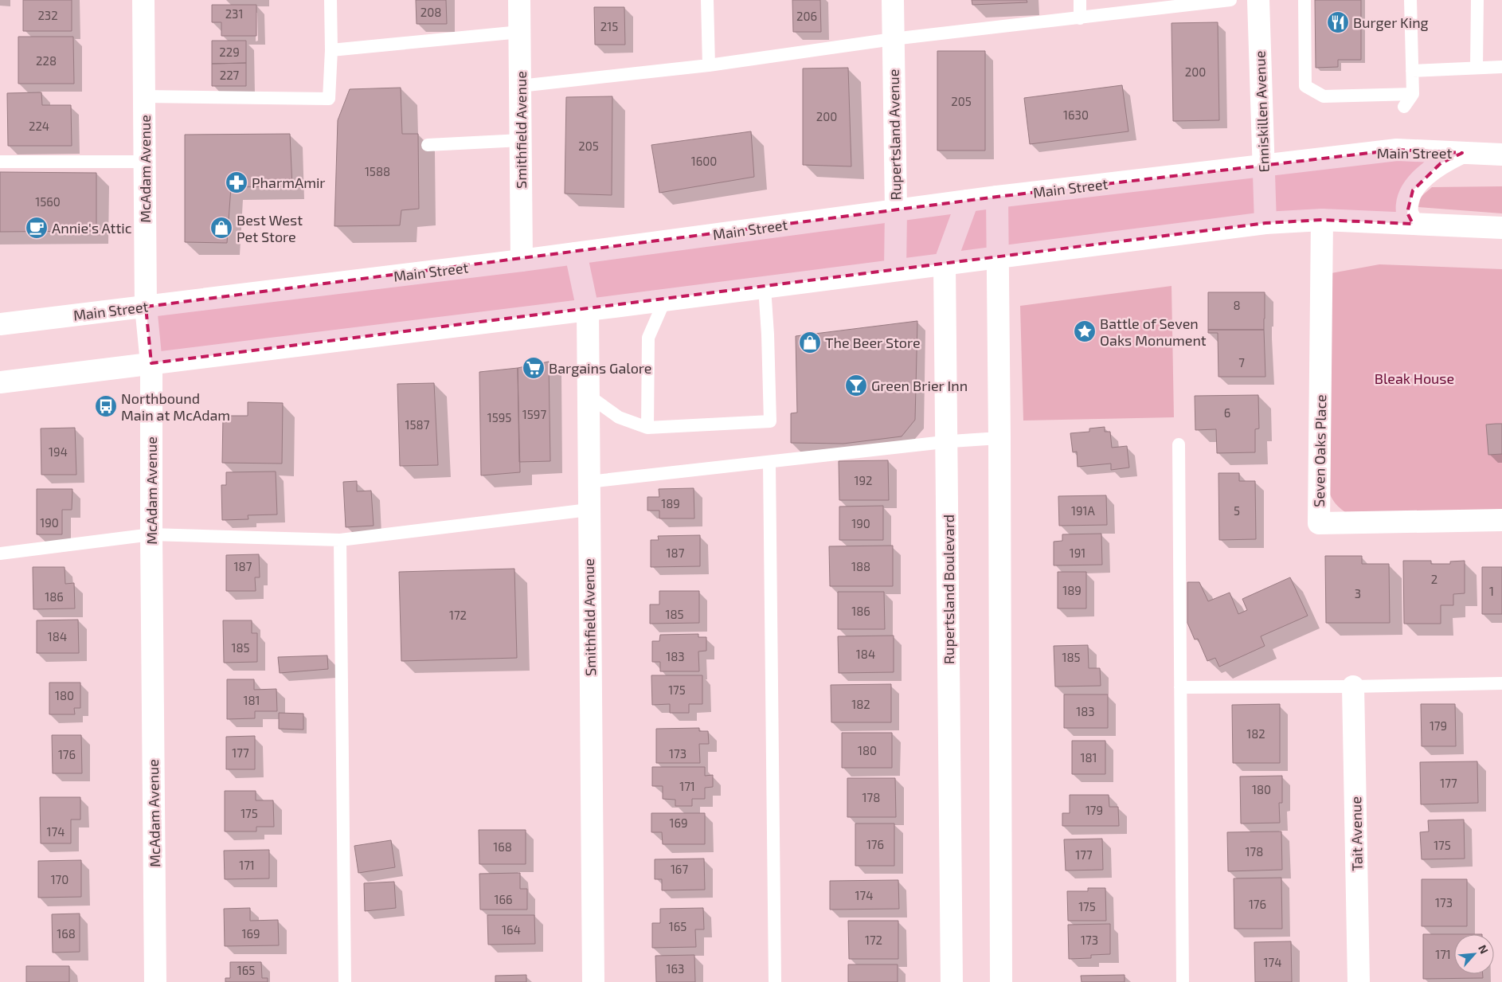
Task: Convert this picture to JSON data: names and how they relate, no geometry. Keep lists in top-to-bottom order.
{
  "streets": {
    "street": [
      "Enniskillen Avenue",
      "Smithfield Avenue",
      "Rupertsland Avenue",
      "Main Street",
      "McAdam Avenue",
      "Seven Oaks Place",
      "Rupertsland Boulevard",
      "Tait Avenue"
    ]
  },
  "crossings": [
    ["Enniskillen Avenue", "Main Street"],
    ["Smithfield Avenue", "Main Street"],
    ["Rupertsland Avenue", "Main Street"],
    ["Main Street", "McAdam Avenue"],
    ["Main Street", "Rupertsland Boulevard"]
  ],
  "parks": ["Bleak House"],
  "places": {
    "restaurant": ["Burger King"],
    "pharmacy": ["PharmAmir"],
    "cafe": ["Annie's Attic"],
    "shop": ["Best West Pet Store", "The Beer Store"],
    "place": ["Battle of Seven Oaks Monument"],
    "supermarket": ["Bargains Galore"],
    "bar": ["Green Brier Inn"],
    "bus stop": ["Northbound Main at McAdam"]
  },
  "house_numbers": [
    "208",
    "231",
    "232",
    "206",
    "215",
    "229",
    "228",
    "200",
    "227",
    "205",
    "1630",
    "200",
    "224",
    "205",
    "1600",
    "1588",
    "1560",
    "8",
    "7",
    "6",
    "1597",
    "1595",
    "1587",
    "194",
    "192",
    "189",
    "191A",
    "5",
    "190",
    "190",
    "187",
    "191",
    "187",
    "188",
    "2",
    "189",
    "1",
    "3",
    "186",
    "186",
    "185",
    "172",
    "184",
    "185",
    "184",
    "183",
    "185",
    "175",
    "180",
    "181",
    "182",
    "183",
    "179",
    "182",
    "180",
    "177",
    "173",
    "176",
    "181",
    "177",
    "171",
    "180",
    "178",
    "179",
    "175",
    "169",
    "174",
    "176",
    "175",
    "168",
    "178",
    "177",
    "171",
    "167",
    "170",
    "174",
    "166",
    "173",
    "176",
    "175",
    "165",
    "164",
    "168",
    "169",
    "172",
    "173",
    "171",
    "174",
    "163",
    "165"
  ],
  "north": "top right"
}
